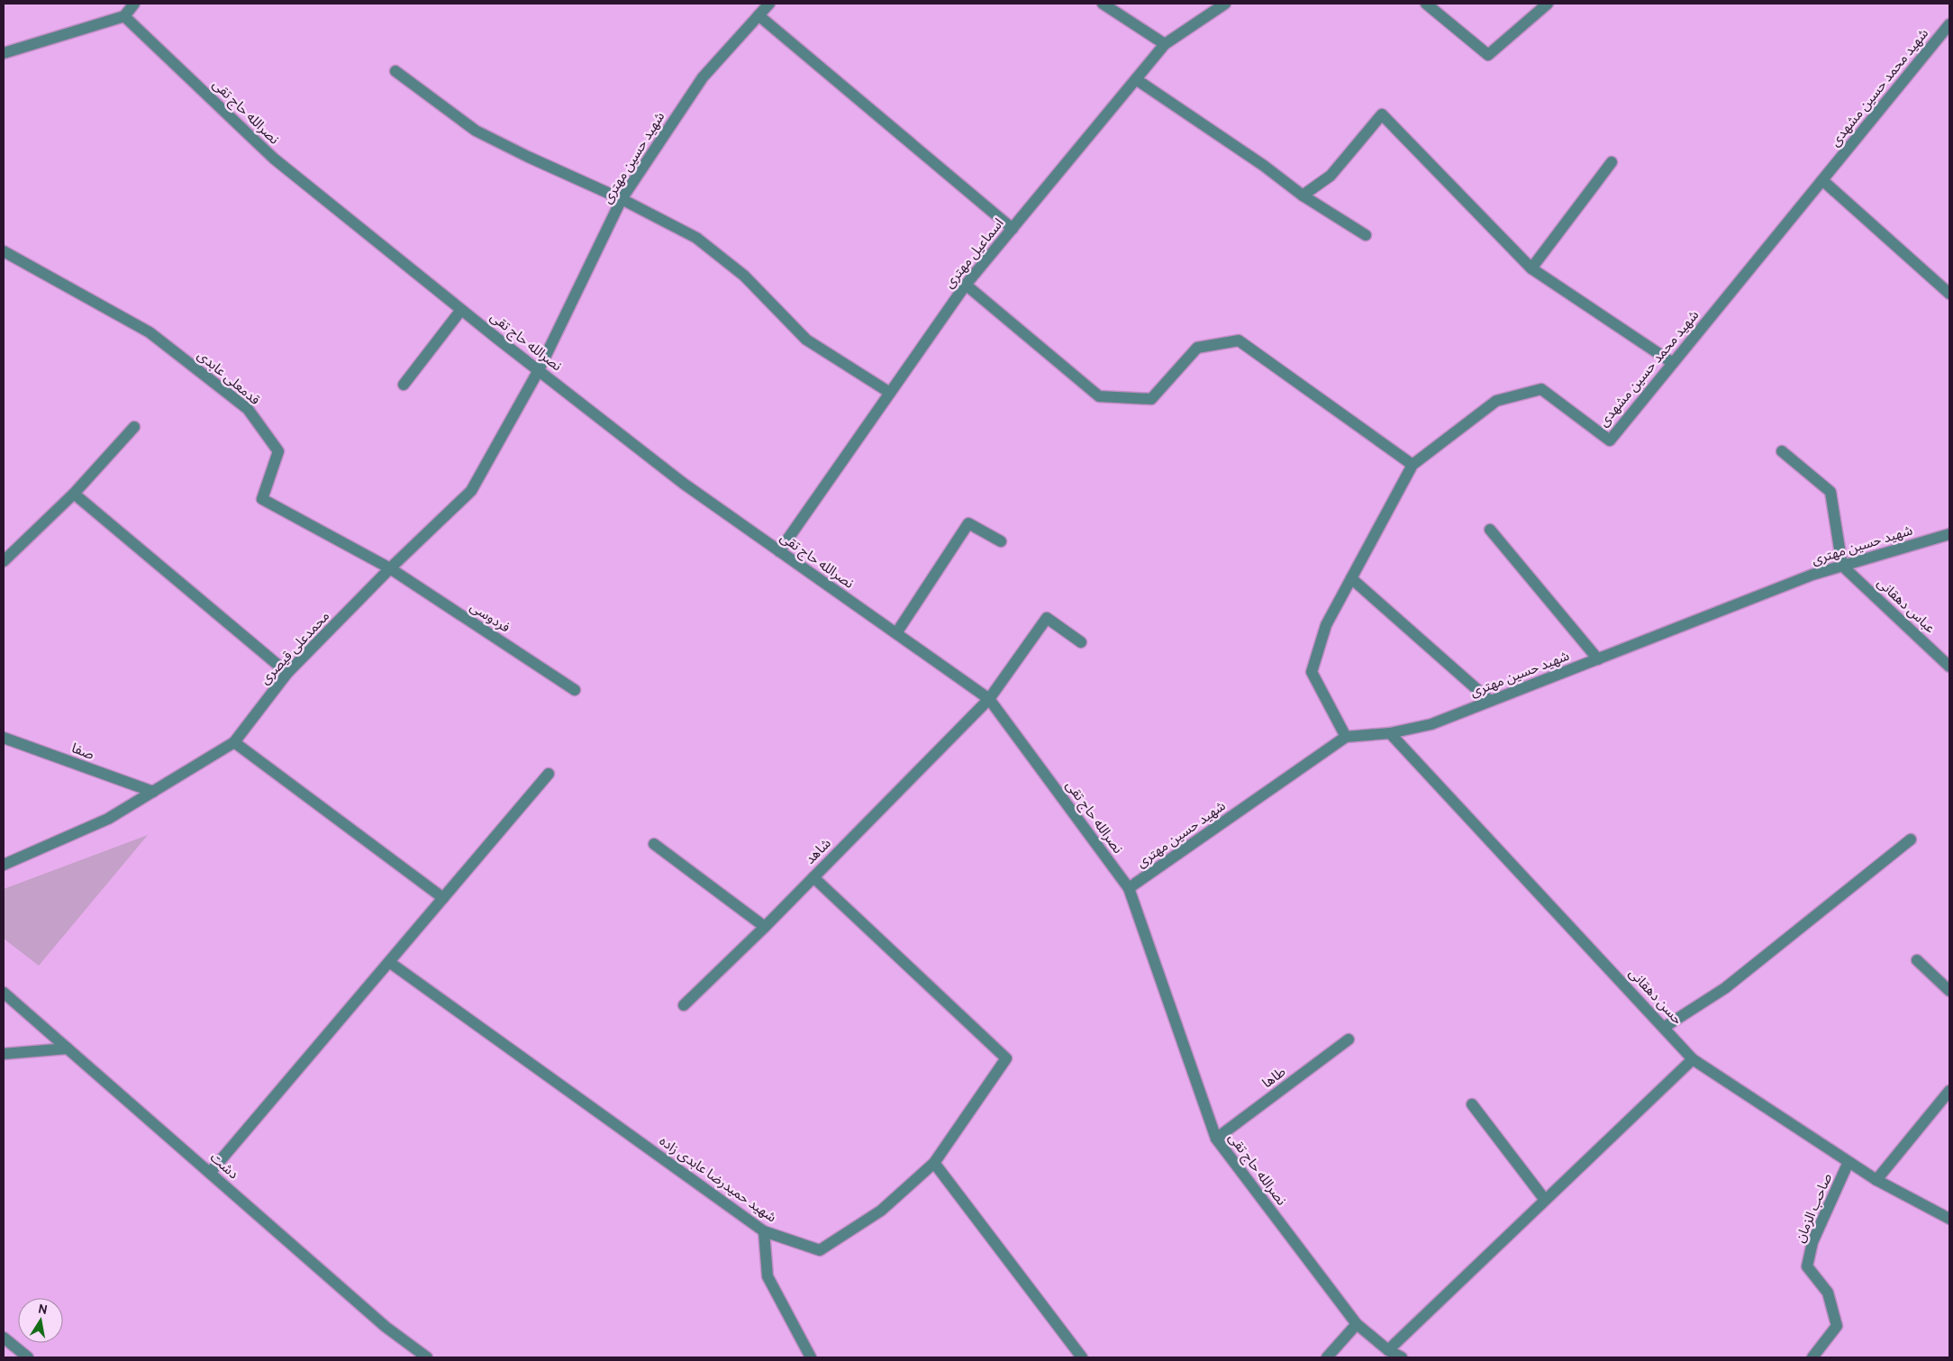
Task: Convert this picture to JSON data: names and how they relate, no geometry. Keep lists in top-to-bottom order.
{
  "streets": {
    "street": [
      "شهید محمد حسین مشهدی",
      "نصرالله حاج تقی",
      "شهید حسین مهتری",
      "اسماعیل مهتری",
      "قدمعلی عابدی",
      "عباس دهقانی",
      "فردوسی",
      "محمدعلی قیصری",
      "صفا",
      "شاهد",
      "حسن دهقانی",
      "طاها",
      "دشت",
      "شهید حمیدرضا عابدی زاده",
      "صاحب الزمان"
    ]
  },
  "crossings": [
    ["شهید محمد حسین مشهدی", "شهید حسین مهتری"],
    ["نصرالله حاج تقی", "شهید حسین مهتری"],
    ["نصرالله حاج تقی", "اسماعیل مهتری"],
    ["نصرالله حاج تقی", "محمدعلی قیصری"],
    ["نصرالله حاج تقی", "شاهد"],
    ["نصرالله حاج تقی", "طاها"],
    ["شهید حسین مهتری", "عباس دهقانی"],
    ["شهید حسین مهتری", "محمدعلی قیصری"],
    ["شهید حسین مهتری", "حسن دهقانی"],
    ["قدمعلی عابدی", "فردوسی"],
    ["قدمعلی عابدی", "محمدعلی قیصری"],
    ["فردوسی", "محمدعلی قیصری"],
    ["محمدعلی قیصری", "صفا"],
    ["شاهد", "شهید حمیدرضا عابدی زاده"],
    ["حسن دهقانی", "صاحب الزمان"]
  ],
  "north": "top"
}
